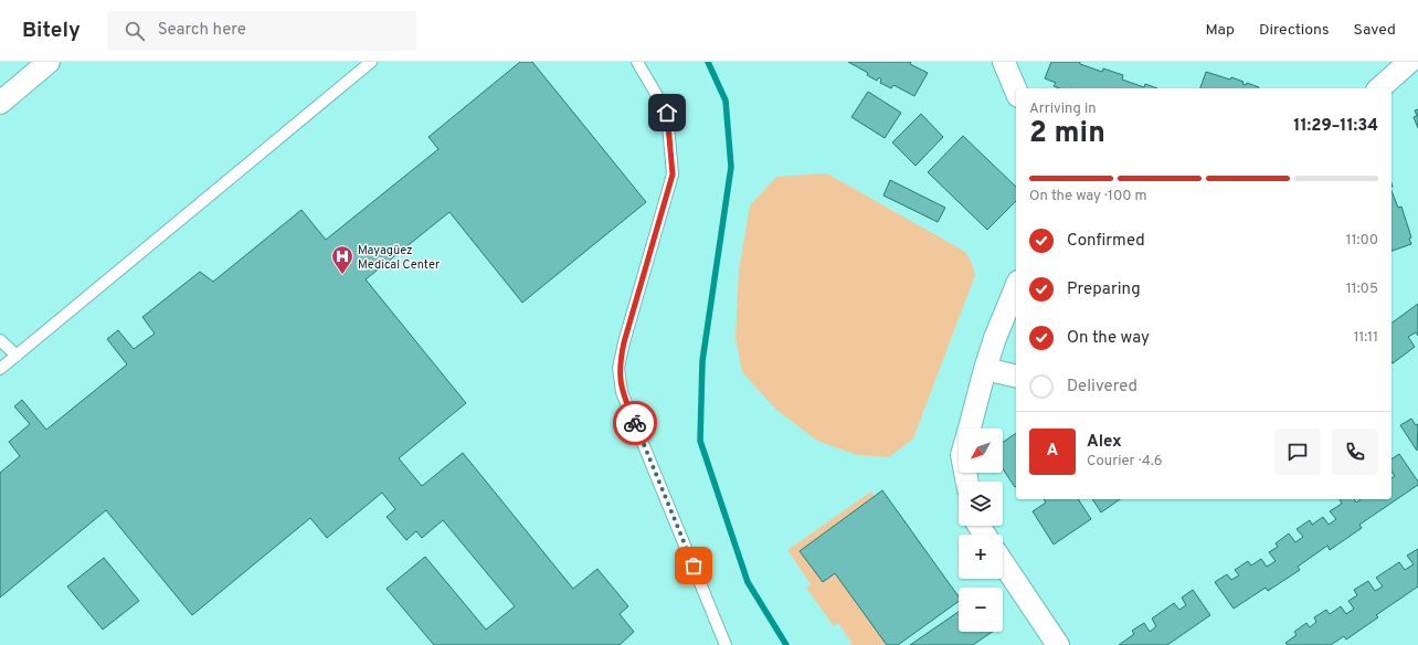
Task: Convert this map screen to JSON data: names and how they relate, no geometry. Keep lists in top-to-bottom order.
{
  "places": {
    "hospital": ["Mayagüez Medical Center"]
  },
  "north": "bottom left",
  "page": {
    "header": "Bitely",
    "search": "Search here",
    "nav": ["Map", "Directions", "Saved"],
    "heading": ["2 min", "Arriving in", "11:29–11:34"],
    "panel": ["Alex", "Courier · 4.6"],
    "bar": "On the way · 100 m",
    "list": [
      ["Confirmed", "11:00"],
      ["Preparing", "11:05"],
      ["On the way", "11:11"],
      "Delivered"
    ],
    "map_buttons": ["+", "−"],
    "round": "A"
  }
}
